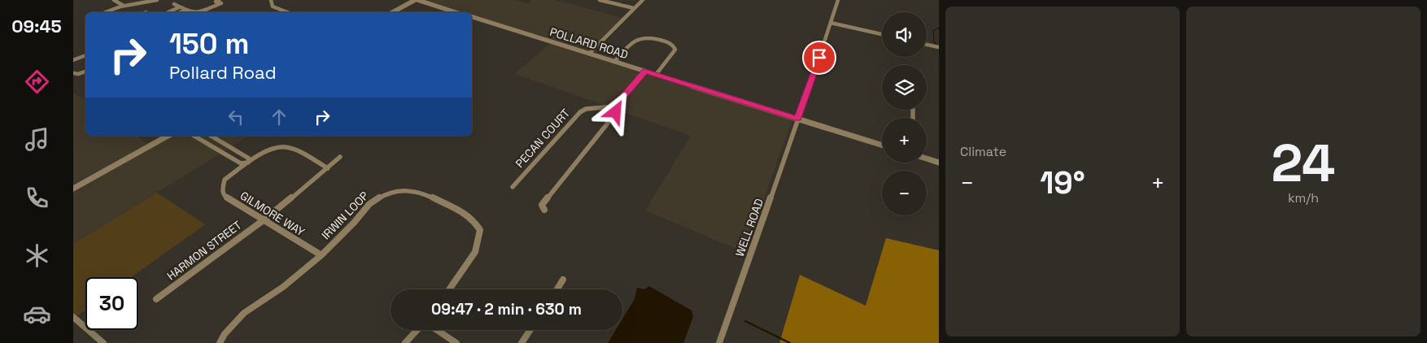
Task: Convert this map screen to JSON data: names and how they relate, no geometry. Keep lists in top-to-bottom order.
{
  "streets": {
    "street": [
      "POLLARD ROAD",
      "PECAN COURT",
      "GILMORE WAY",
      "IRWIN LOOP",
      "WELL ROAD",
      "HARMON STREET"
    ]
  },
  "crossings": [
    ["POLLARD ROAD", "WELL ROAD"],
    ["GILMORE WAY", "IRWIN LOOP"],
    ["GILMORE WAY", "HARMON STREET"]
  ],
  "page": {
    "tabs": "09:45",
    "tile": [
      "Climate",
      ["24", "km/h"]
    ],
    "map_buttons": ["+", "−"],
    "turn": ["150 m", "Pollard Road"],
    "heat": ["−", "19°", "+"],
    "limit": "30",
    "trip": "09:47 · 2 min · 630 m"
  }
}
